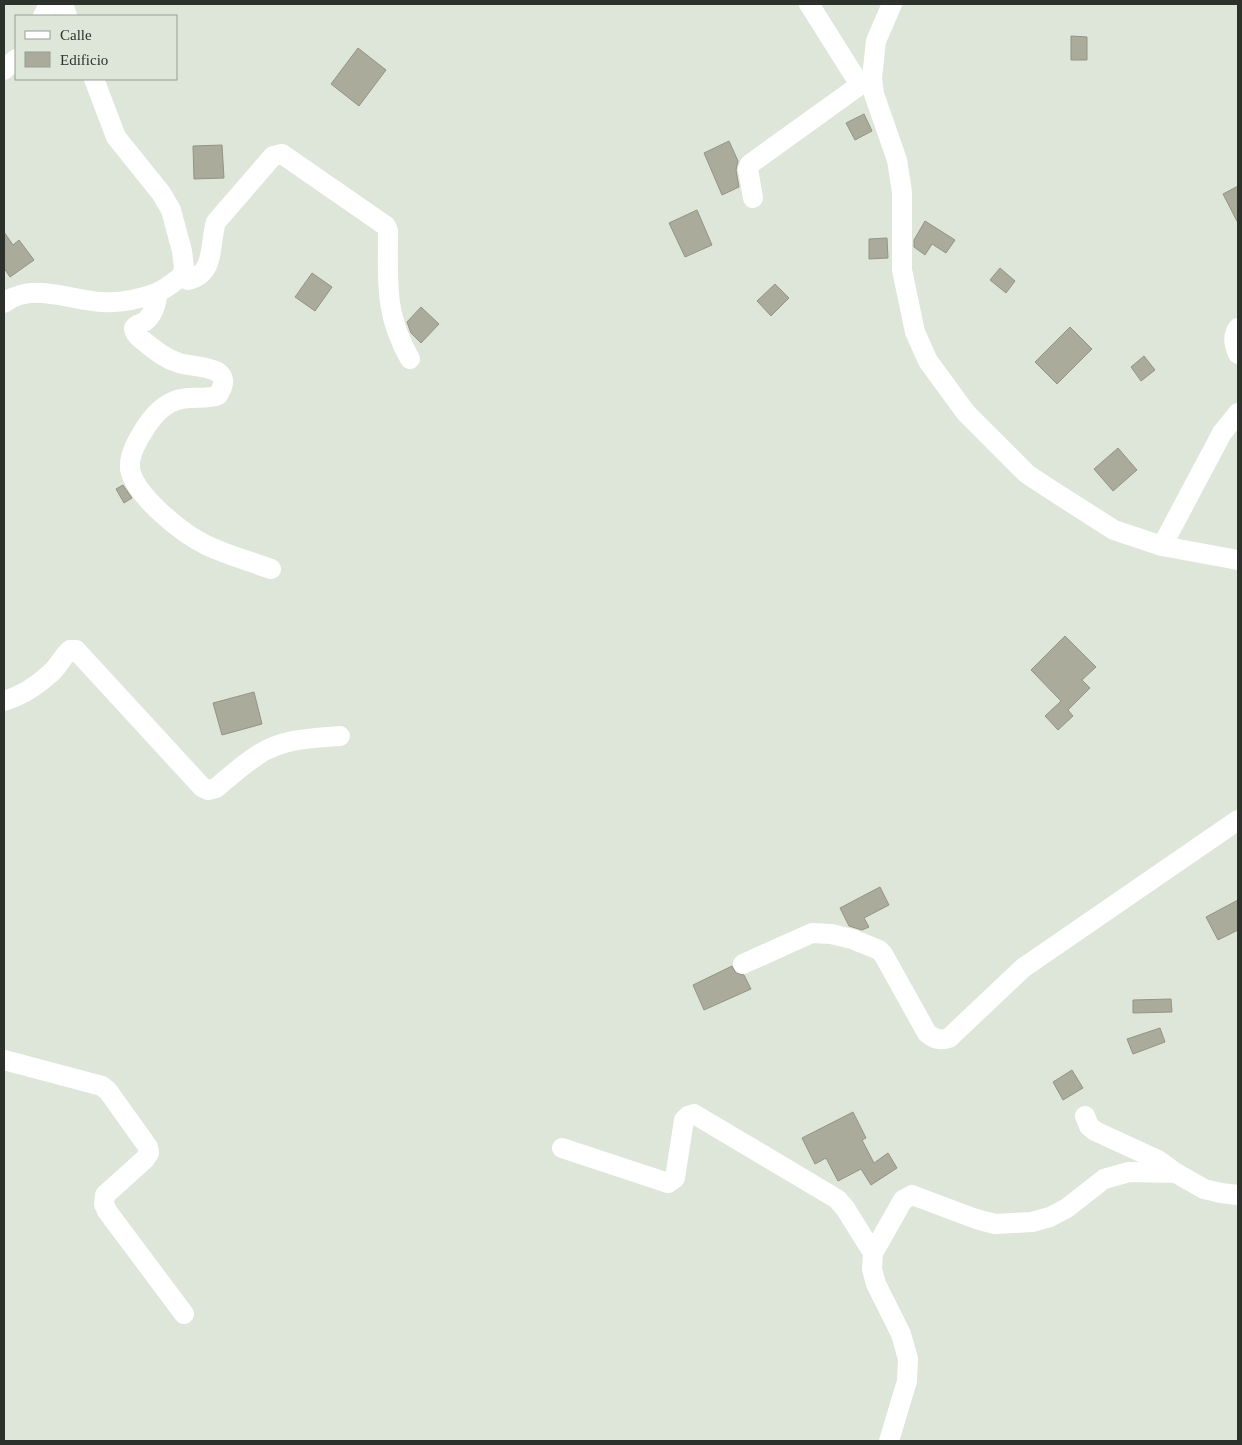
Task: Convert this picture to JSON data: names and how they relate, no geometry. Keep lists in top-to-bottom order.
{
  "legend": ["Calle", "Edificio"]
}
